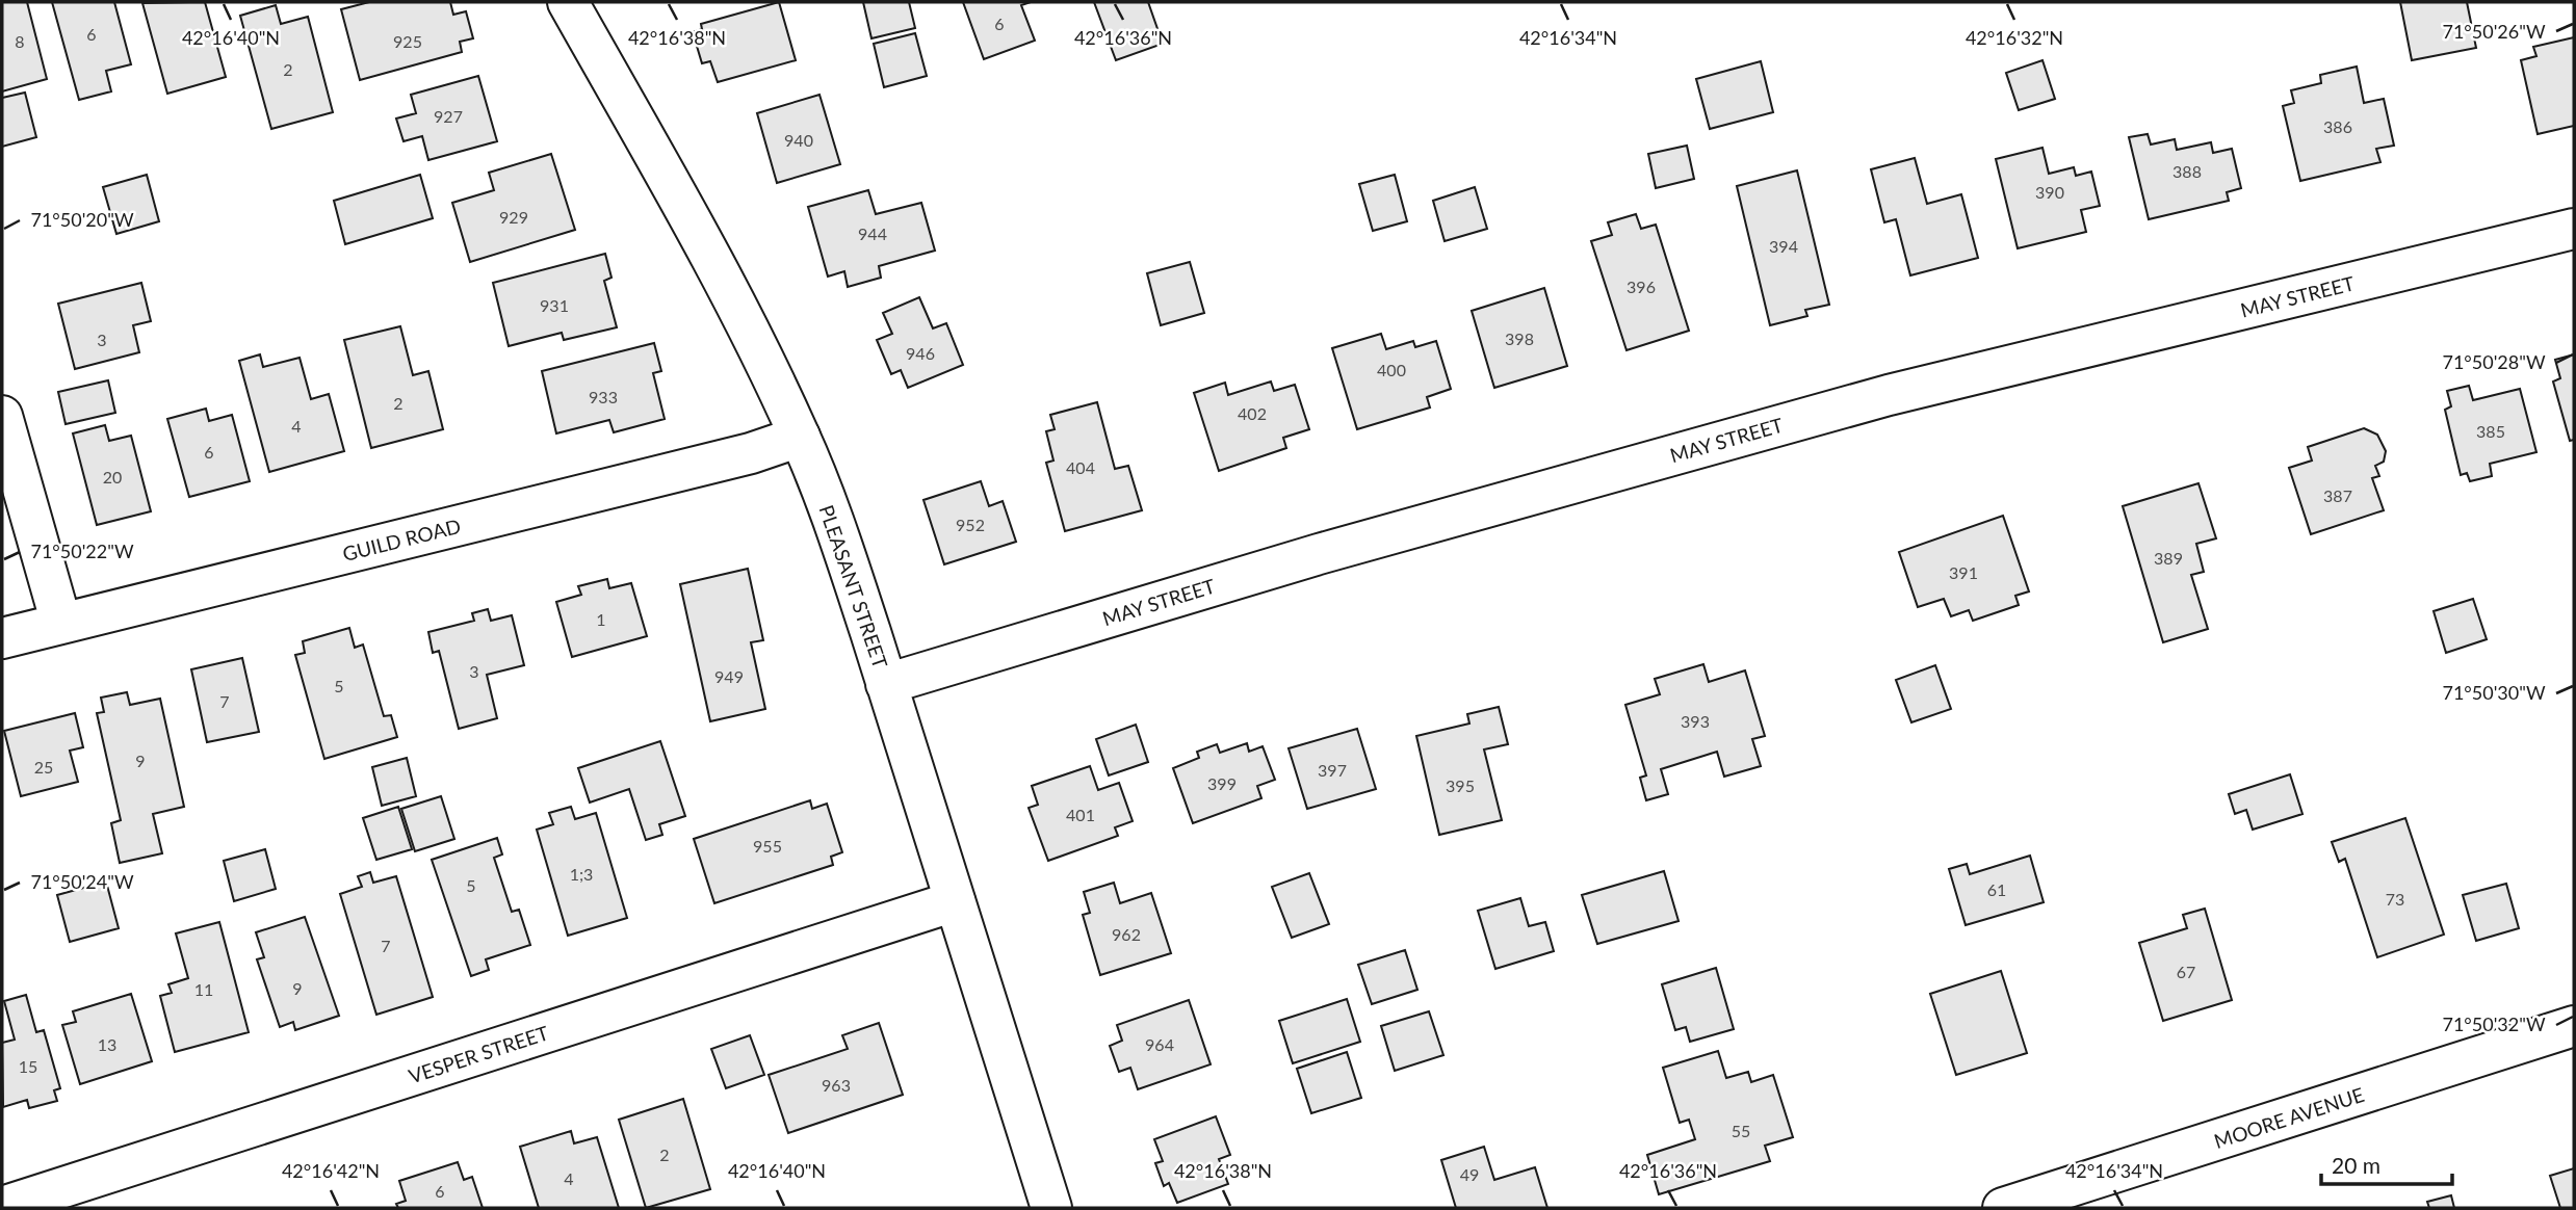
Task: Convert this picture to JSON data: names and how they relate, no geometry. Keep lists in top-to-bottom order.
{
  "streets": {
    "street": [
      "MAY STREET",
      "GUILD ROAD",
      "PLEASANT STREET",
      "VESPER STREET",
      "MOORE AVENUE"
    ]
  },
  "crossings": [
    ["MAY STREET", "PLEASANT STREET"],
    ["GUILD ROAD", "PLEASANT STREET"],
    ["PLEASANT STREET", "VESPER STREET"]
  ],
  "house_numbers": [
    "6",
    "6",
    "8",
    "925",
    "2",
    "927",
    "386",
    "940",
    "388",
    "390",
    "929",
    "944",
    "394",
    "396",
    "931",
    "398",
    "3",
    "946",
    "400",
    "933",
    "2",
    "402",
    "4",
    "385",
    "6",
    "404",
    "20",
    "387",
    "952",
    "389",
    "391",
    "1",
    "3",
    "949",
    "5",
    "7",
    "393",
    "9",
    "25",
    "397",
    "399",
    "395",
    "401",
    "955",
    "1;3",
    "5",
    "61",
    "73",
    "962",
    "7",
    "67",
    "9",
    "11",
    "13",
    "964",
    "15",
    "963",
    "55",
    "2",
    "49",
    "4",
    "6"
  ],
  "scale_bar": "20 m",
  "coordinates": [
    "71°50'26\"W",
    "42°16'40\"N",
    "42°16'38\"N",
    "42°16'36\"N",
    "42°16'34\"N",
    "42°16'32\"N",
    "71°50'20\"W",
    "71°50'28\"W",
    "71°50'22\"W",
    "71°50'30\"W",
    "71°50'24\"W",
    "71°50'32\"W",
    "42°16'42\"N"
  ]
}
